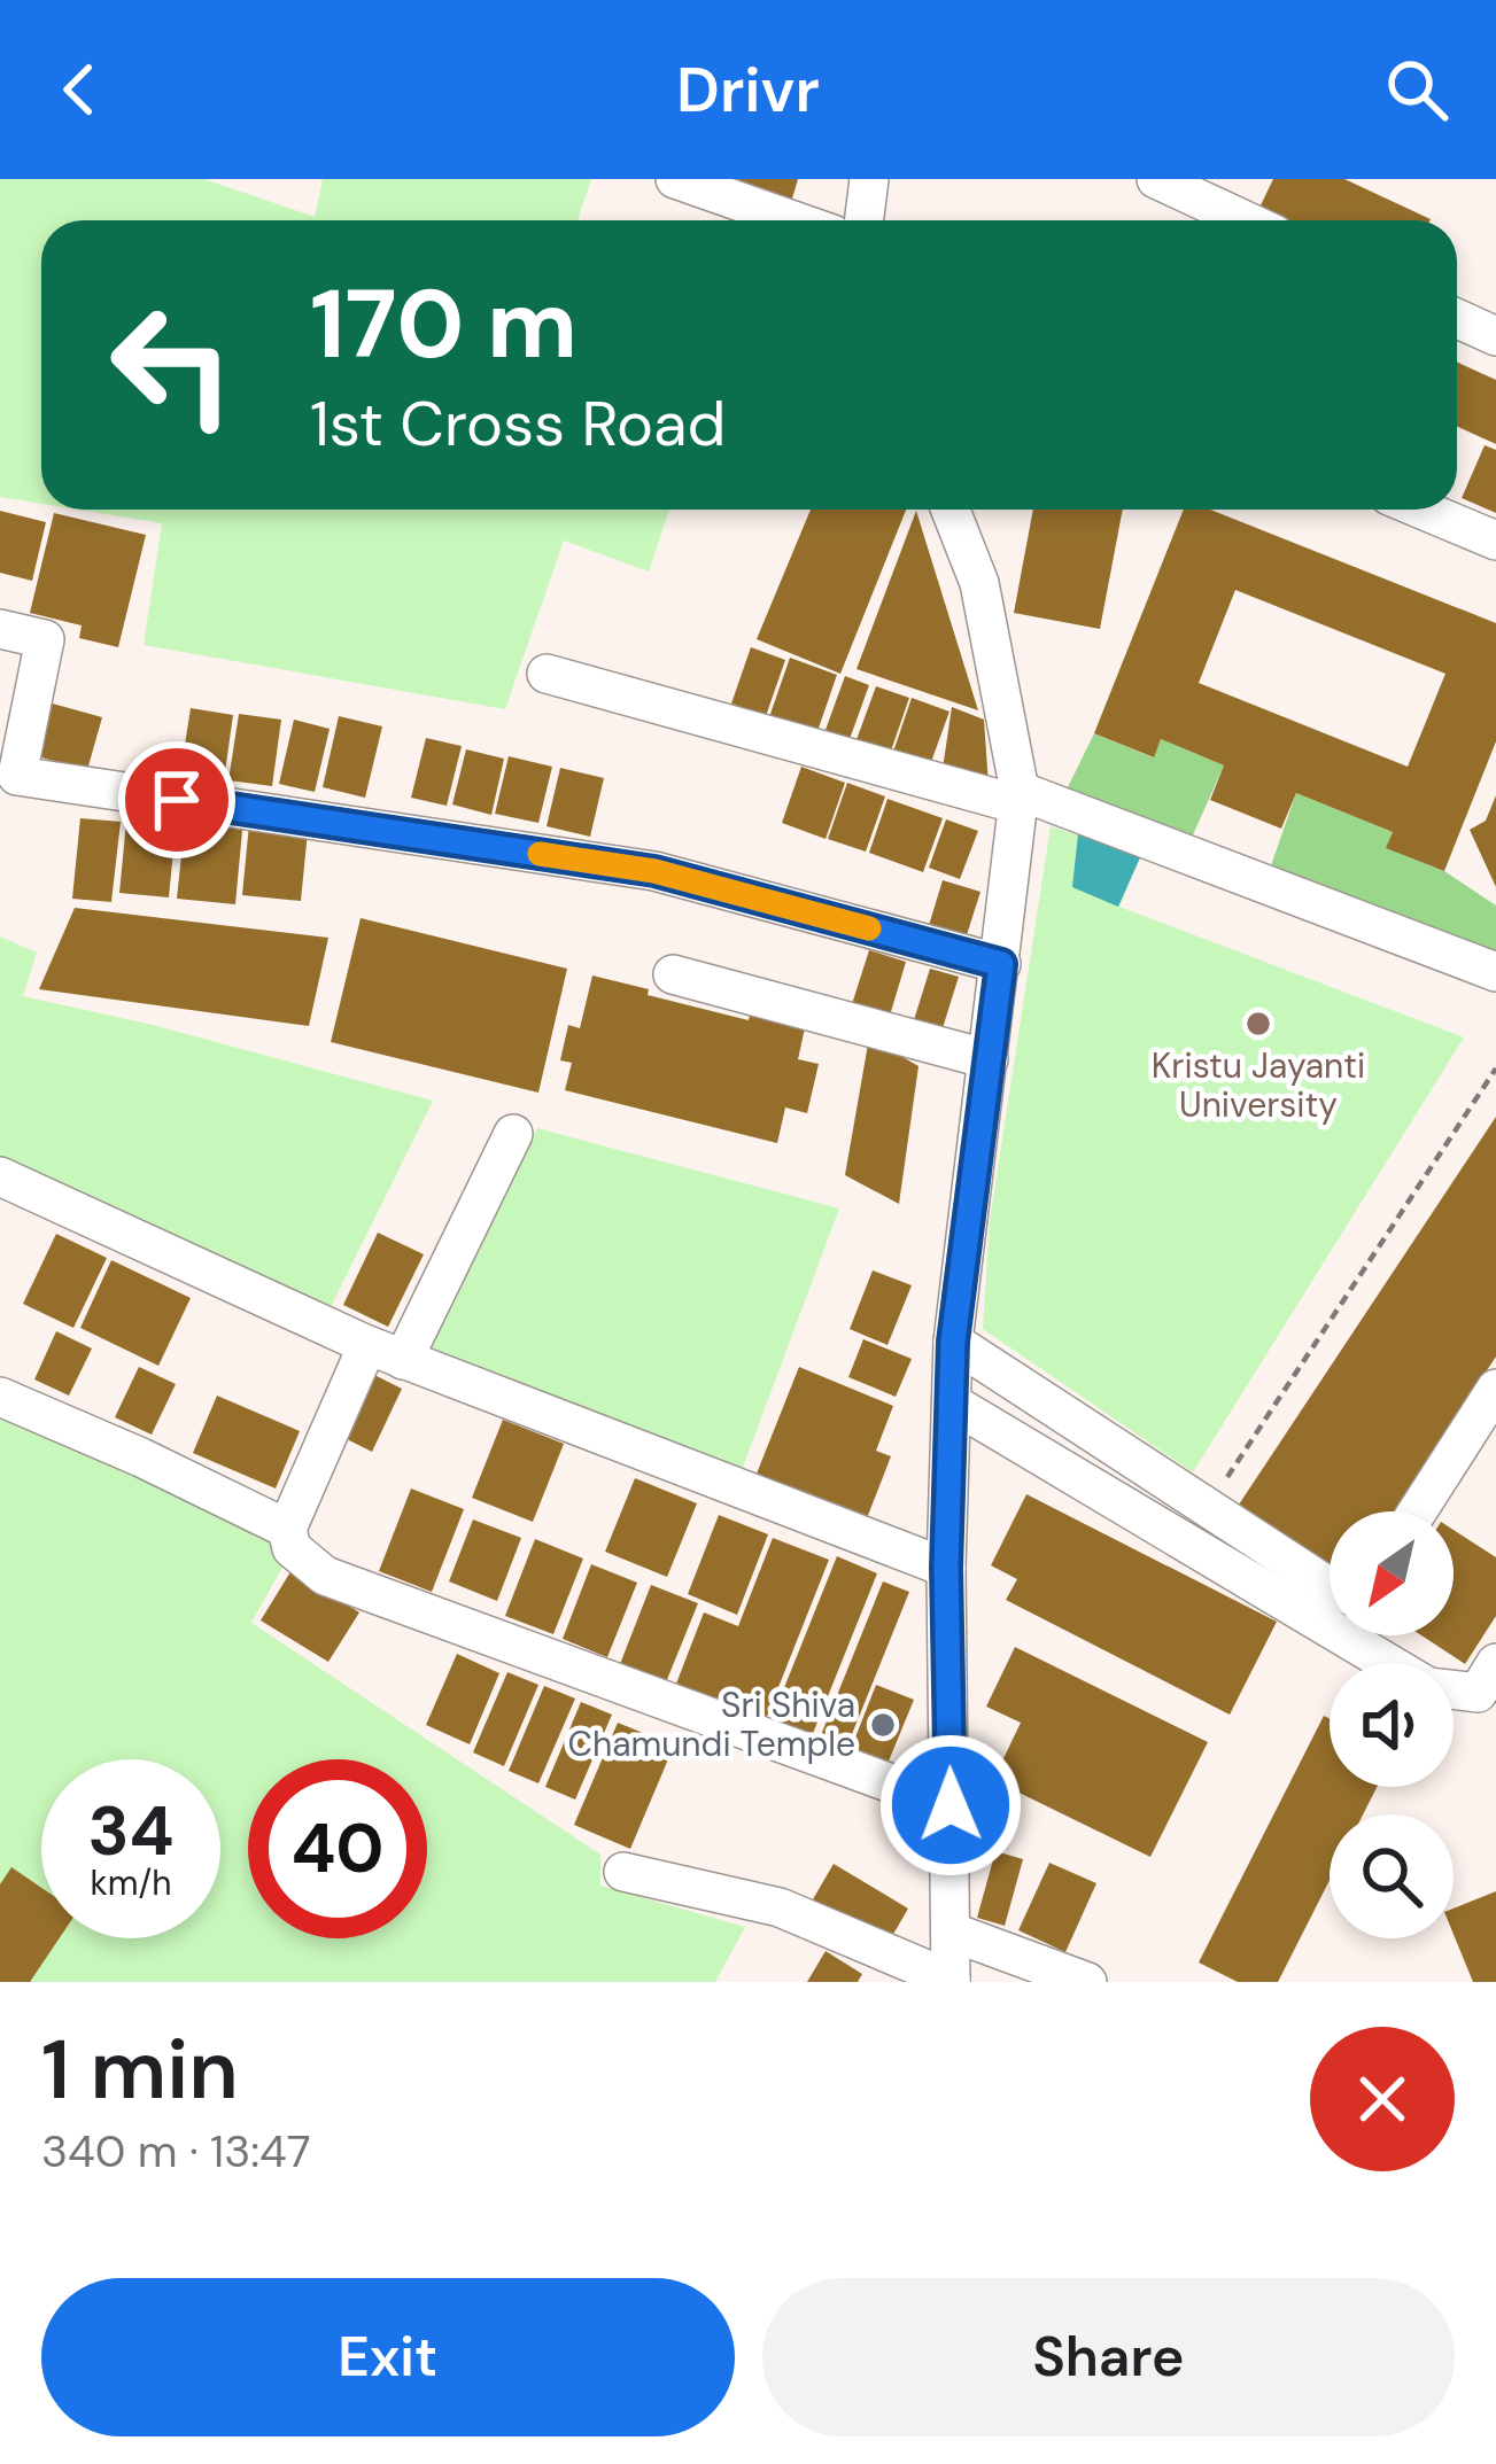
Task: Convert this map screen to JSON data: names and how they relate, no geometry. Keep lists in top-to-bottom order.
{
  "places": ["Kristu Jayanti University", "Sri Shiva Chamundi Temple"],
  "north": "bottom left",
  "page": {
    "header": "Drivr",
    "turn": ["170 m", "1st Cross Road"],
    "speed": "34 km/h",
    "limit": "40",
    "heading": ["1 min", "340 m · 13:47"],
    "buttons": ["Exit", "Share"]
  }
}
